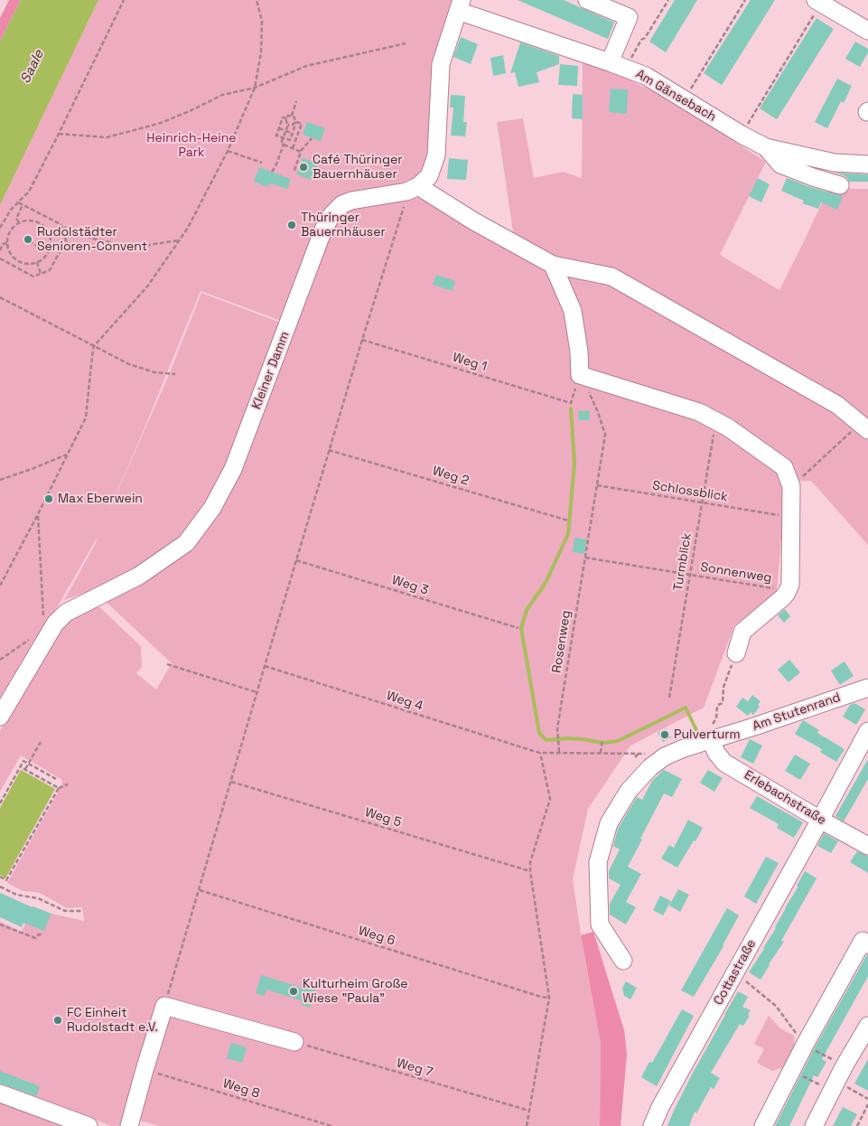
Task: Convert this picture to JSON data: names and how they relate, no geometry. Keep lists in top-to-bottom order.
{
  "streets": {
    "street": [
      "Am Gänsebach",
      "Kleiner Damm",
      "Am Stutenrand",
      "Erlebachstraße",
      "Cottastraße"
    ],
    "path": [
      "Weg 1",
      "Weg 2",
      "Schlossblick",
      "Turmblick",
      "Sonnenweg",
      "Weg 3",
      "Rosenweg",
      "Weg 4",
      "Weg 5",
      "Weg 6",
      "Weg 7",
      "Weg 8"
    ]
  },
  "crossings": [
    ["Schlossblick", "Turmblick"],
    ["Schlossblick", "Rosenweg"],
    ["Turmblick", "Sonnenweg"],
    ["Sonnenweg", "Rosenweg"],
    ["Am Stutenrand", "Erlebachstraße"],
    ["Erlebachstraße", "Cottastraße"]
  ],
  "water": ["Saale"],
  "parks": ["Heinrich-Heine Park"],
  "places": [
    "Café Thüringer Bauernhäuser",
    "Thüringer Bauernhäuser",
    "Rudolstädter Senioren-Convent",
    "Max Eberwein",
    "Pulverturm",
    "Kulturheim Große Wiese \"Paula\"",
    "FC Einheit Rudolstadt e.V."
  ]
}
